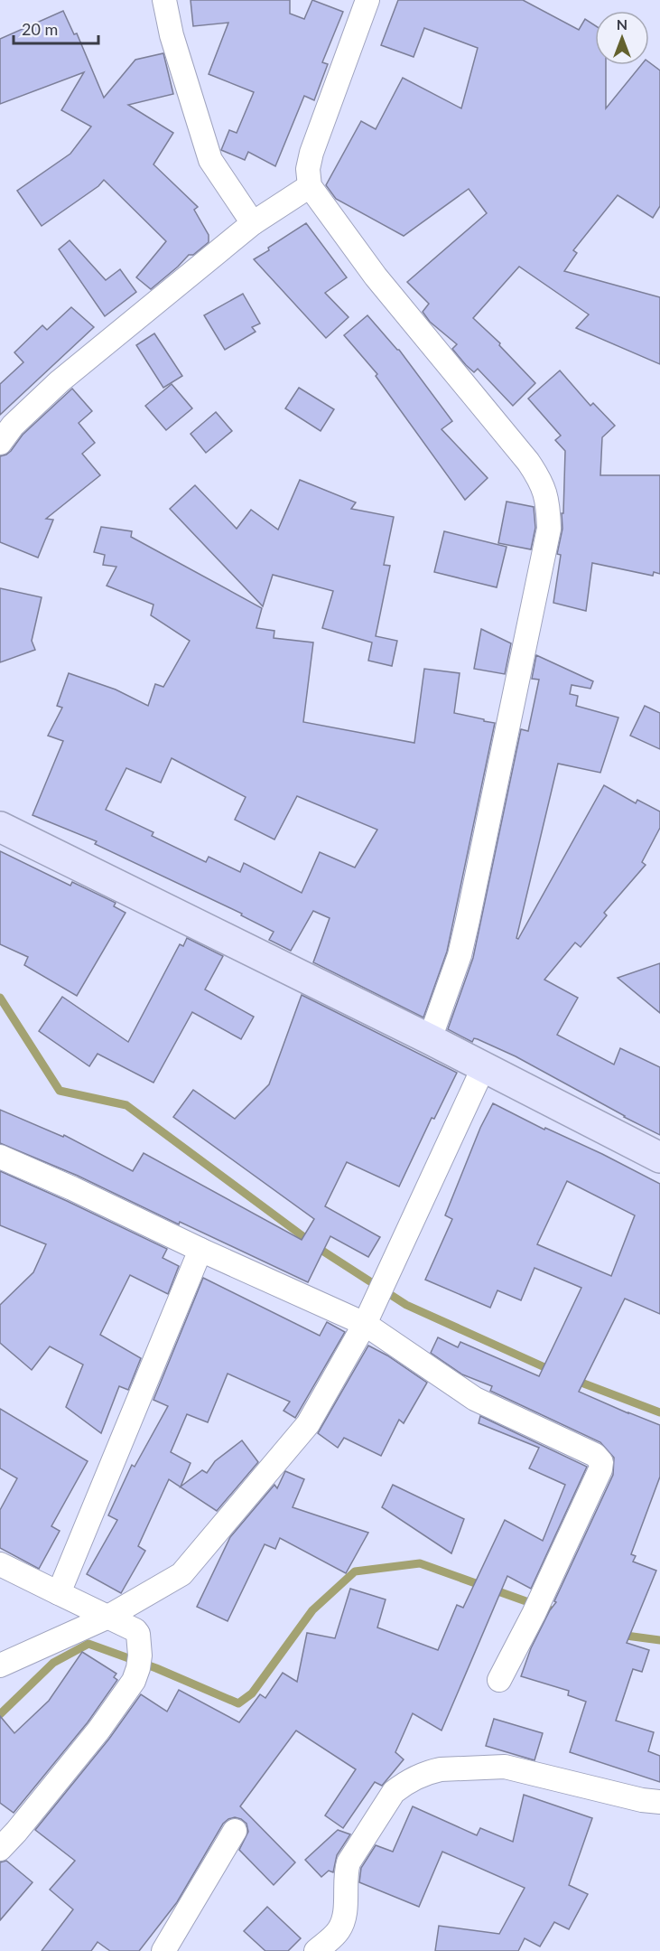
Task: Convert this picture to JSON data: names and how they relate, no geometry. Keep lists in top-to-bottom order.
{
  "scale_bar": "20 m",
  "north": "top"
}
